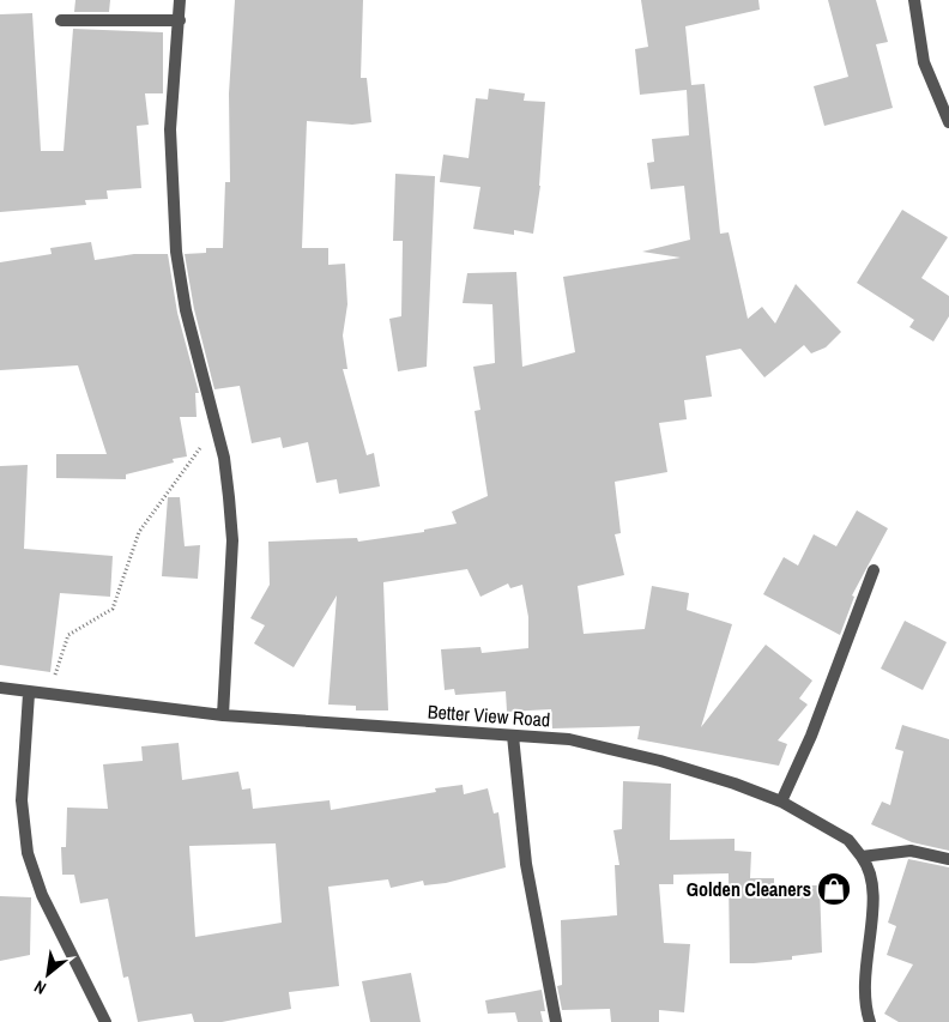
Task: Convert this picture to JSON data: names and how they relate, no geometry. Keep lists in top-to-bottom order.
{
  "streets": {
    "street": ["Better View Road"]
  },
  "places": {
    "shop": ["Golden Cleaners"]
  },
  "north": "bottom left"
}
